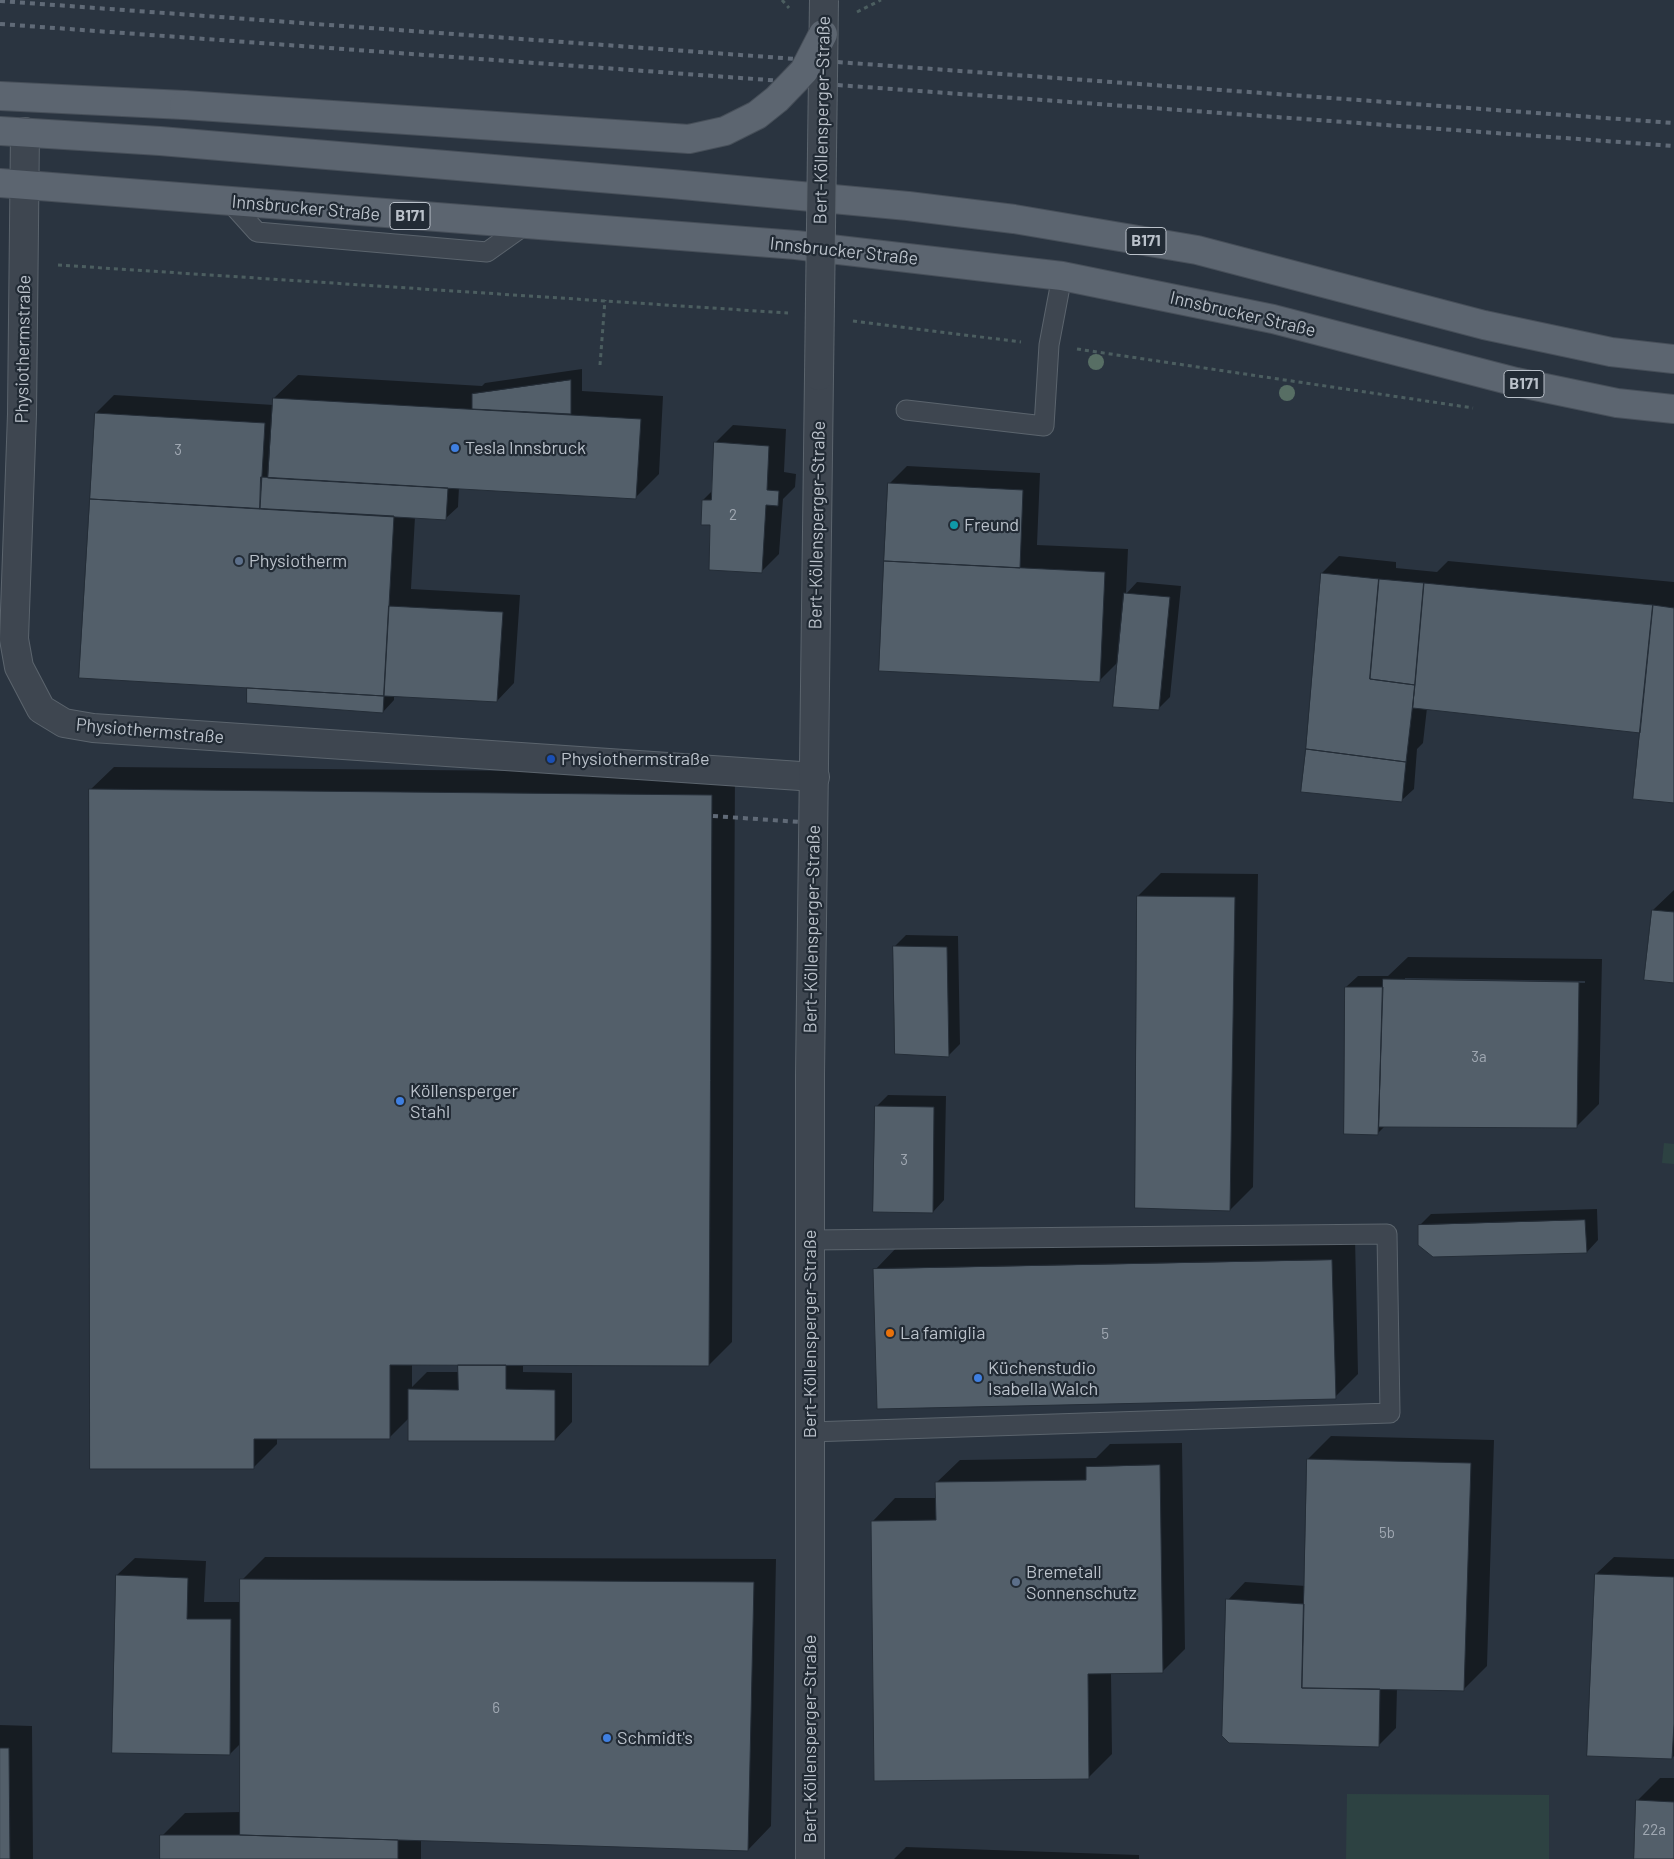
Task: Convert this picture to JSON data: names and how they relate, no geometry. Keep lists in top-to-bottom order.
{
  "streets": {
    "main road": ["Innsbrucker Straße", "B171"],
    "street": ["Bert-Köllensperger-Straße", "Physiothermstraße"]
  },
  "crossings": [
    ["Bert-Köllensperger-Straße", "Physiothermstraße"],
    ["Innsbrucker Straße", "Physiothermstraße"],
    ["B171", "Physiothermstraße"]
  ],
  "places": [
    "Tesla Innsbruck",
    "Freund",
    "Physiotherm",
    "Physiothermstraße",
    "Köllensperger Stahl",
    "La famiglia",
    "Küchenstudio Isabella Walch",
    "Bremetall Sonnenschutz",
    "Schmidt's"
  ],
  "house_numbers": [
    "3",
    "2",
    "3a",
    "3",
    "5",
    "5b",
    "6",
    "22a"
  ]
}
